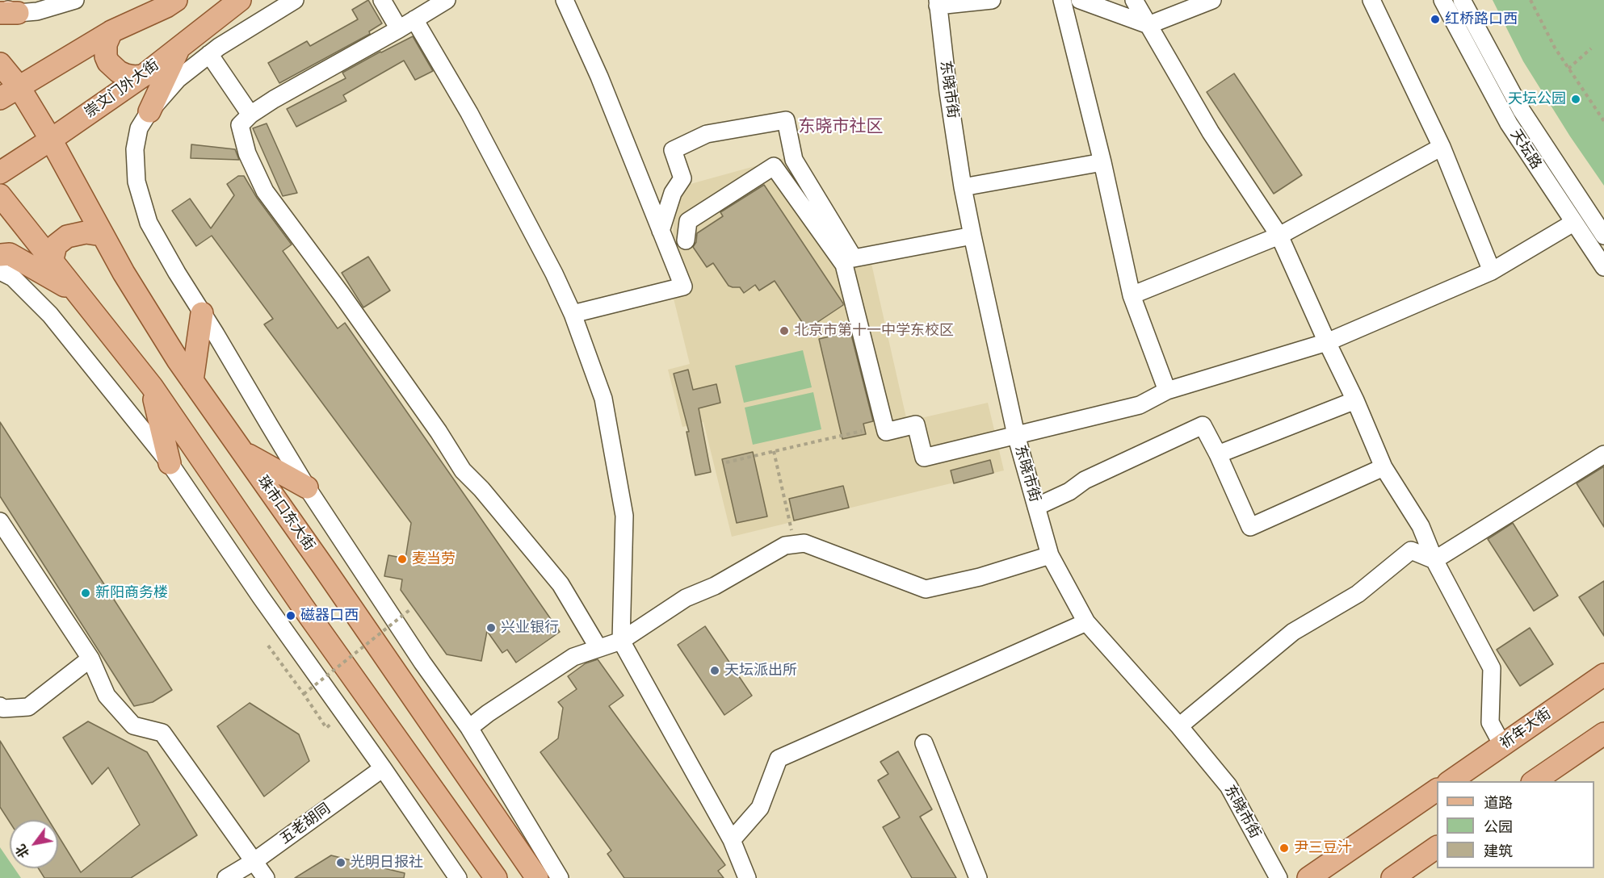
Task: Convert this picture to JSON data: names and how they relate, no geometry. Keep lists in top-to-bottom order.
{
  "streets": {
    "main road": ["崇文门外大街", "珠市口东大街", "祈年大街"],
    "street": ["东晓市街", "天坛路", "五老胡同"]
  },
  "crossings": [
    ["崇文门外大街", "珠市口东大街"]
  ],
  "districts": ["东晓市社区"],
  "places": [
    "红桥路口西",
    "天坛公园",
    "北京市第十一中学东校区",
    "麦当劳",
    "新阳商务楼",
    "磁器口西",
    "兴业银行",
    "天坛派出所",
    "尹三豆汁",
    "光明日报社"
  ],
  "legend": ["道路", "公园", "建筑"],
  "north": "bottom left"
}
